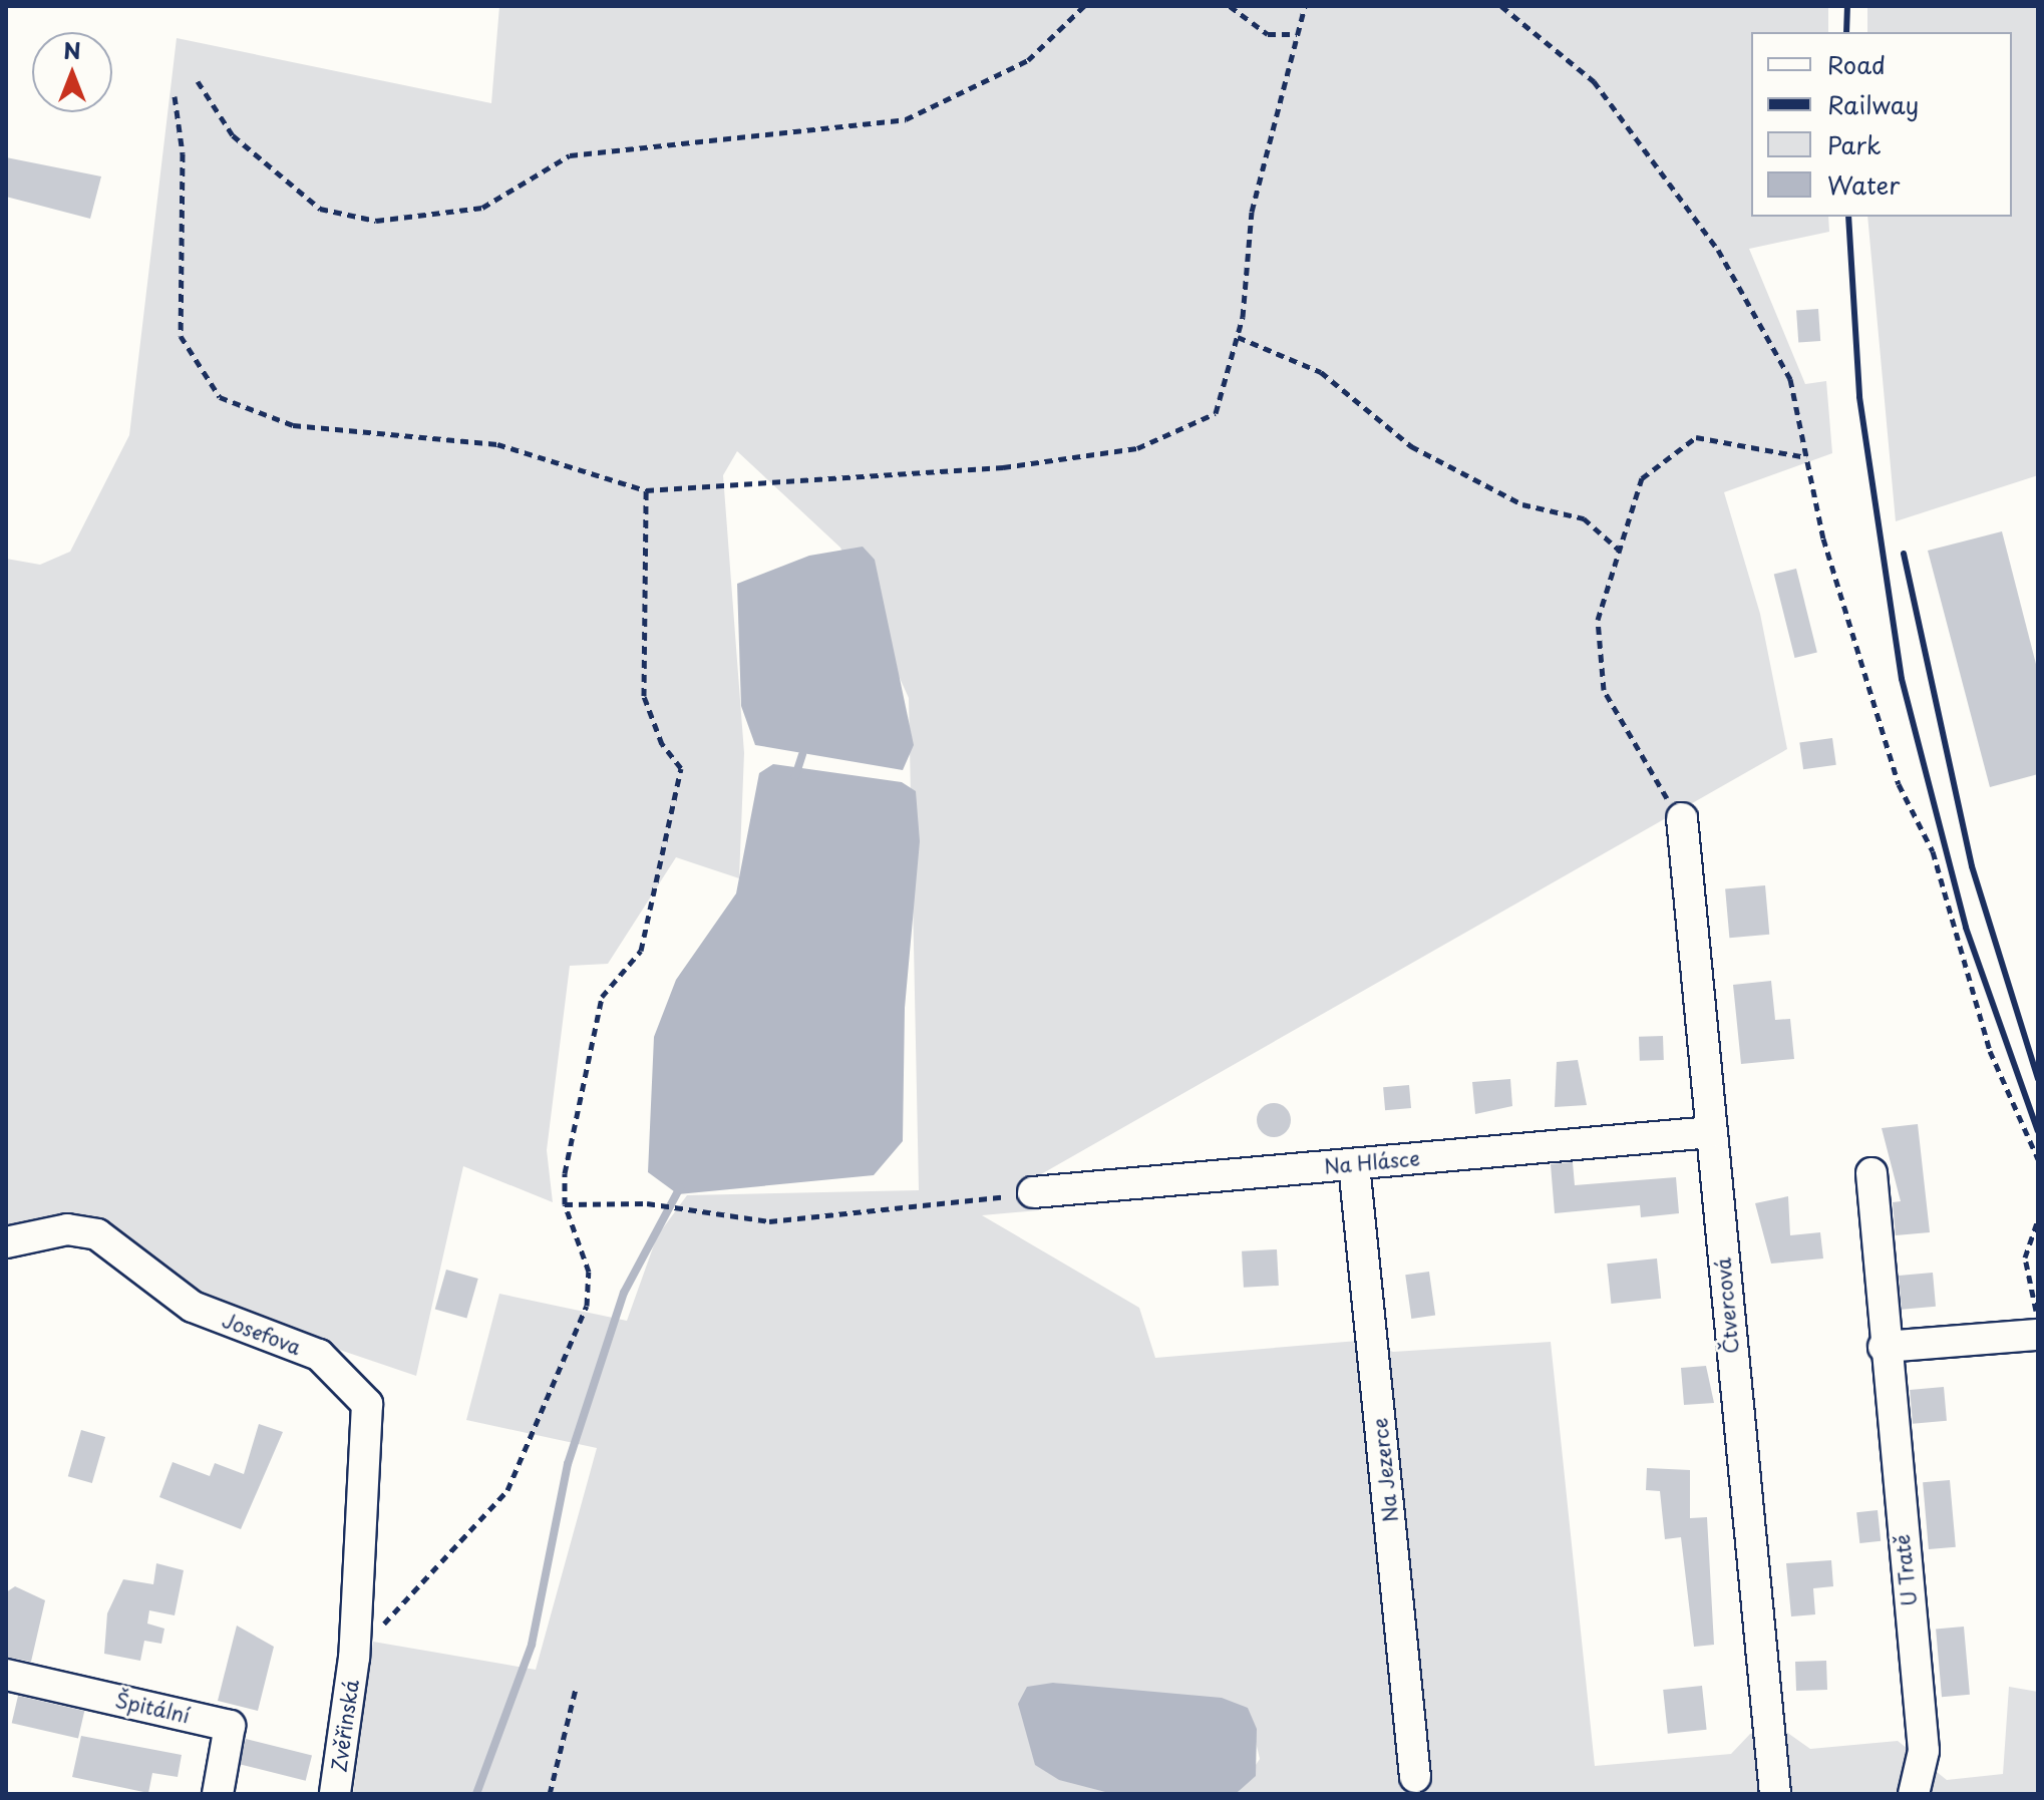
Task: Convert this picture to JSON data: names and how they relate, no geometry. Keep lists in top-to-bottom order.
{
  "streets": {
    "street": [
      "Na Hlásce",
      "Čtvercová",
      "Josefova",
      "Na Jezerce",
      "U Tratě",
      "Špitální",
      "Zvěřinská"
    ]
  },
  "crossings": [
    ["Na Hlásce", "Čtvercová"],
    ["Na Hlásce", "Na Jezerce"],
    ["Josefova", "Zvěřinská"]
  ],
  "legend": [
    "Road",
    "Railway",
    "Park",
    "Water"
  ],
  "north": "top"
}
